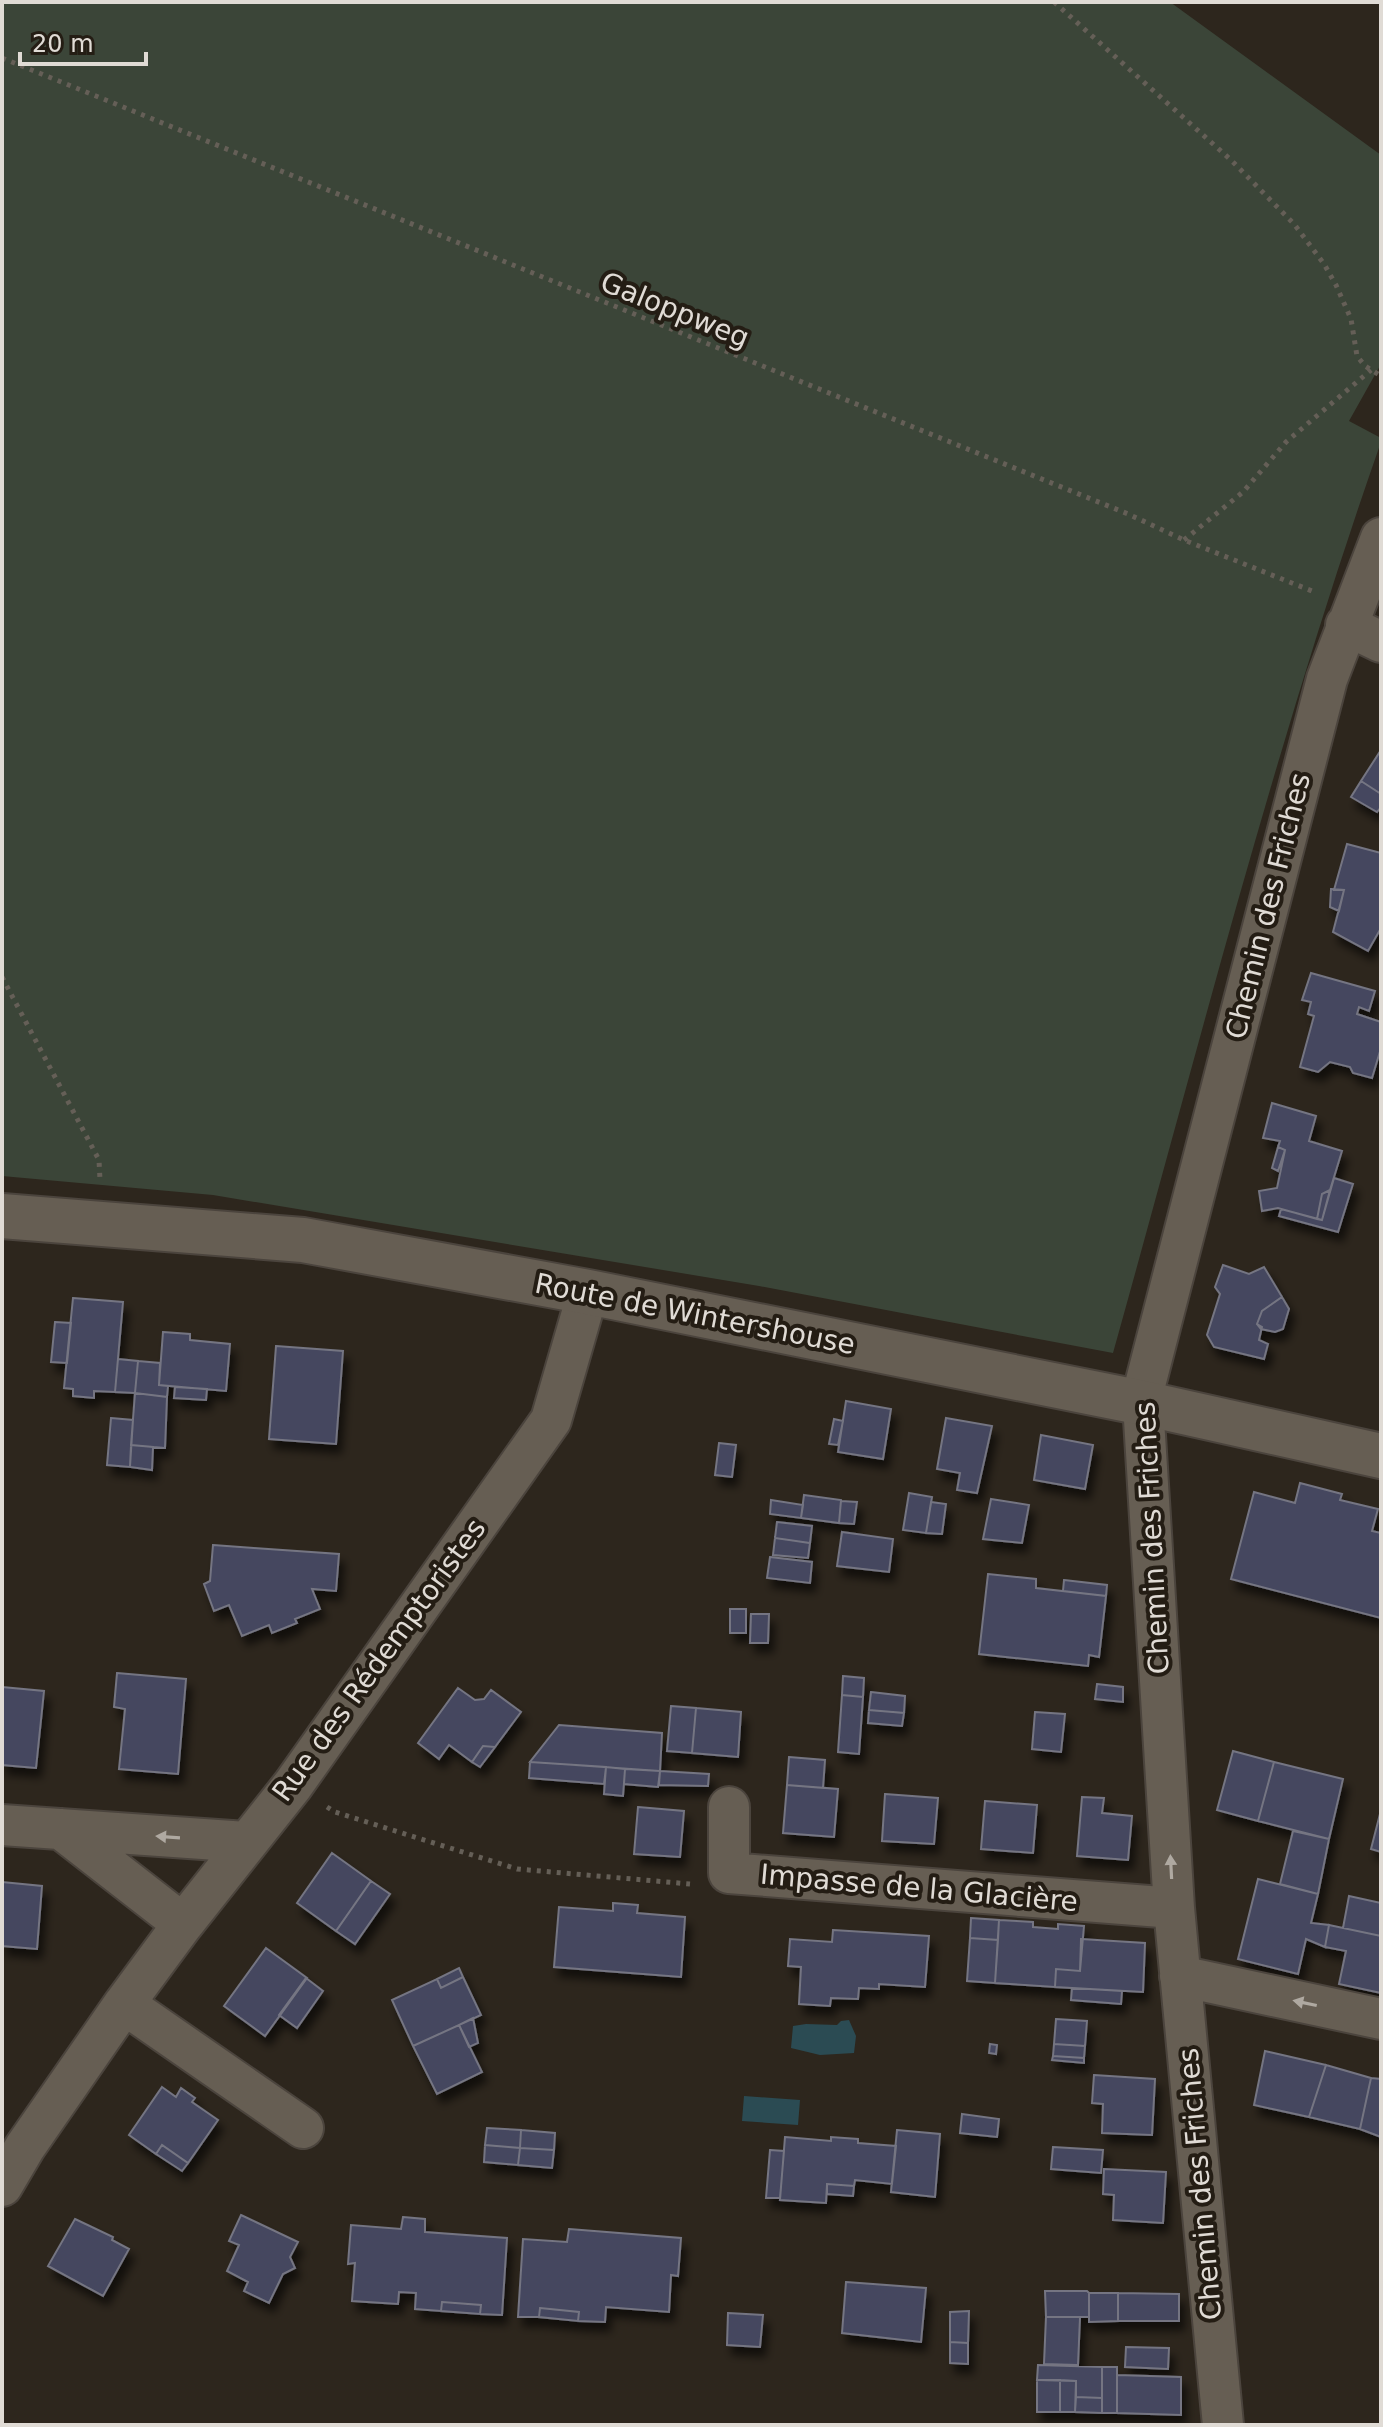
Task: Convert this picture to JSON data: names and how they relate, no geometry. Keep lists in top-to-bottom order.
{
  "streets": {
    "street": [
      "Chemin des Friches",
      "Route de Wintershouse",
      "Rue des Rédemptoristes",
      "Impasse de la Glacière"
    ],
    "path": ["Galoppweg"]
  },
  "crossings": [
    ["Chemin des Friches", "Route de Wintershouse"],
    ["Chemin des Friches", "Impasse de la Glacière"],
    ["Route de Wintershouse", "Rue des Rédemptoristes"]
  ],
  "scale_bar": "20 m"
}
